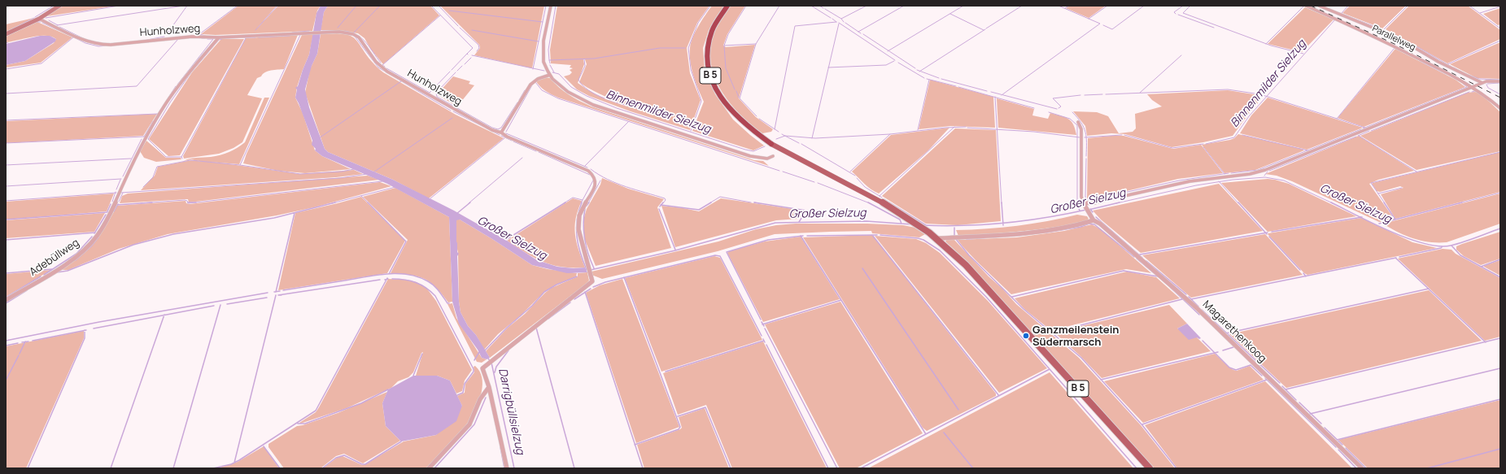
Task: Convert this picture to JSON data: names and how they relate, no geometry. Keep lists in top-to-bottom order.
{
  "streets": {
    "highway": ["B 5"],
    "street": [
      "Hunholzweg",
      "Parallelweg",
      "Adebüllweg",
      "Magarethenkoog"
    ]
  },
  "crossings": [
    ["Hunholzweg", "Adebüllweg"]
  ],
  "water": ["Binnenmilder Sielzug", "Großer Sielzug", "Darrigbüllsielzug"],
  "places": ["Ganzmeilenstein Südermarsch"]
}
